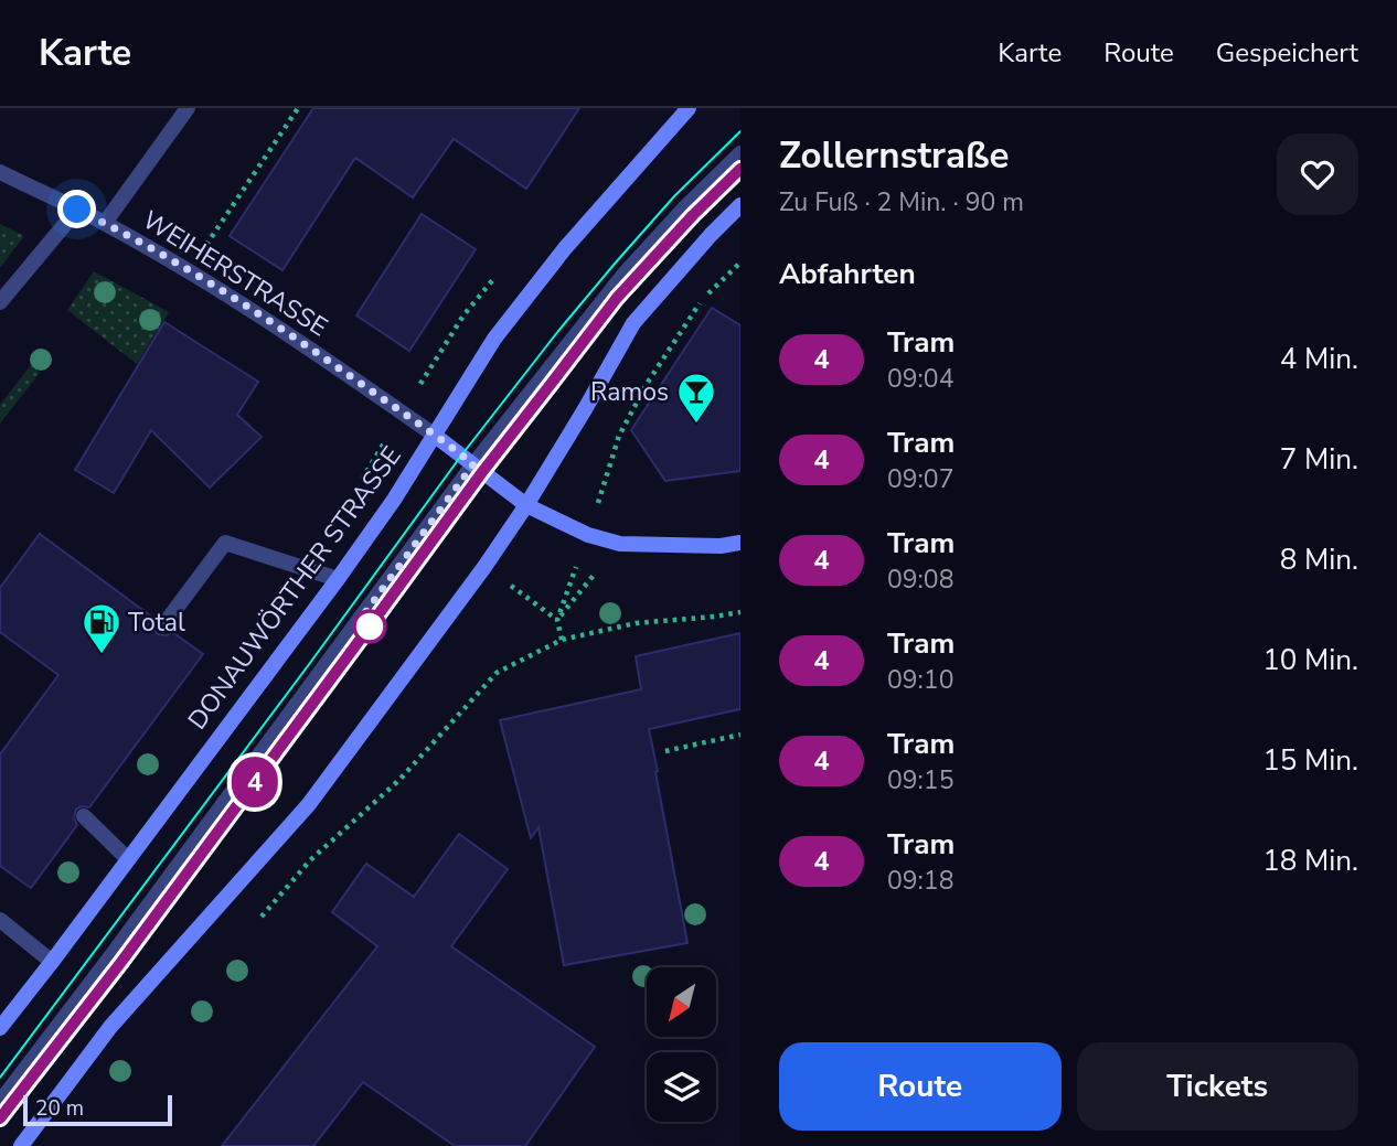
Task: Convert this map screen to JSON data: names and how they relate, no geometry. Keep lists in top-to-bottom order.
{
  "streets": {
    "main road": ["DONAUWÖRTHER STRASSE"],
    "street": ["WEIHERSTRASSE"]
  },
  "crossings": [
    ["WEIHERSTRASSE", "DONAUWÖRTHER STRASSE"]
  ],
  "places": {
    "bar": ["Ramos"],
    "fuel station": ["Total"]
  },
  "lines": ["tram line 4"],
  "scale_bar": "20 m",
  "north": "bottom left",
  "page": {
    "header": "Karte",
    "nav": ["Karte", "Route", "Gespeichert"],
    "on_map": "4",
    "heading": [
      ["Zollernstraße", "Zu Fuß · 2 Min. · 90 m"],
      "Abfahrten"
    ],
    "list": [
      {
        "mark": "4",
        "name": "Tram",
        "note": "09:04",
        "value": "4 Min."
      },
      {
        "mark": "4",
        "name": "Tram",
        "note": "09:07",
        "value": "7 Min."
      },
      {
        "mark": "4",
        "name": "Tram",
        "note": "09:08",
        "value": "8 Min."
      },
      {
        "mark": "4",
        "name": "Tram",
        "note": "09:10",
        "value": "10 Min."
      },
      {
        "mark": "4",
        "name": "Tram",
        "note": "09:15",
        "value": "15 Min."
      },
      {
        "mark": "4",
        "name": "Tram",
        "note": "09:18",
        "value": "18 Min."
      }
    ],
    "buttons": ["Route", "Tickets"],
    "scale": "20 m"
  }
}
